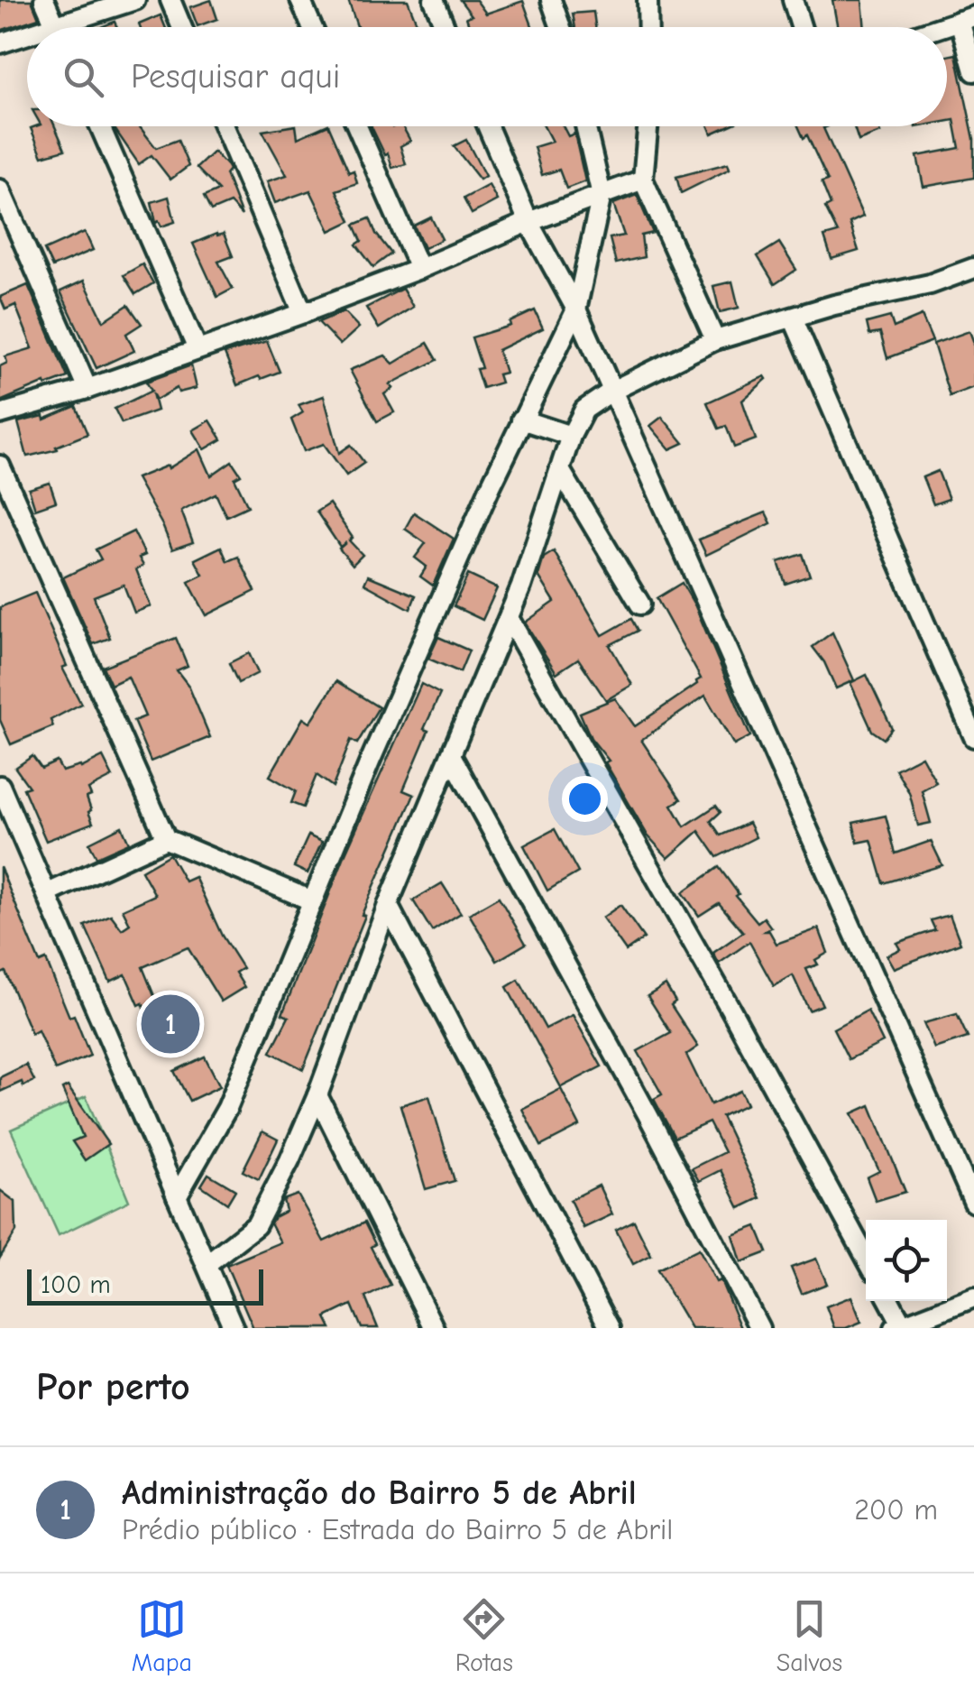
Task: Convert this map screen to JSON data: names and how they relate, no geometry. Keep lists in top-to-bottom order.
{
  "scale_bar": "100 m",
  "page": {
    "search": "Pesquisar aqui",
    "pins": "1",
    "scale": "100 m",
    "heading": "Por perto",
    "list": [
      {
        "mark": "1",
        "name": "Administração do Bairro 5 de Abril",
        "note": "Prédio público · Estrada do Bairro 5 de Abril",
        "value": "200 m"
      }
    ],
    "nav": ["Mapa", "Rotas", "Salvos"]
  }
}
